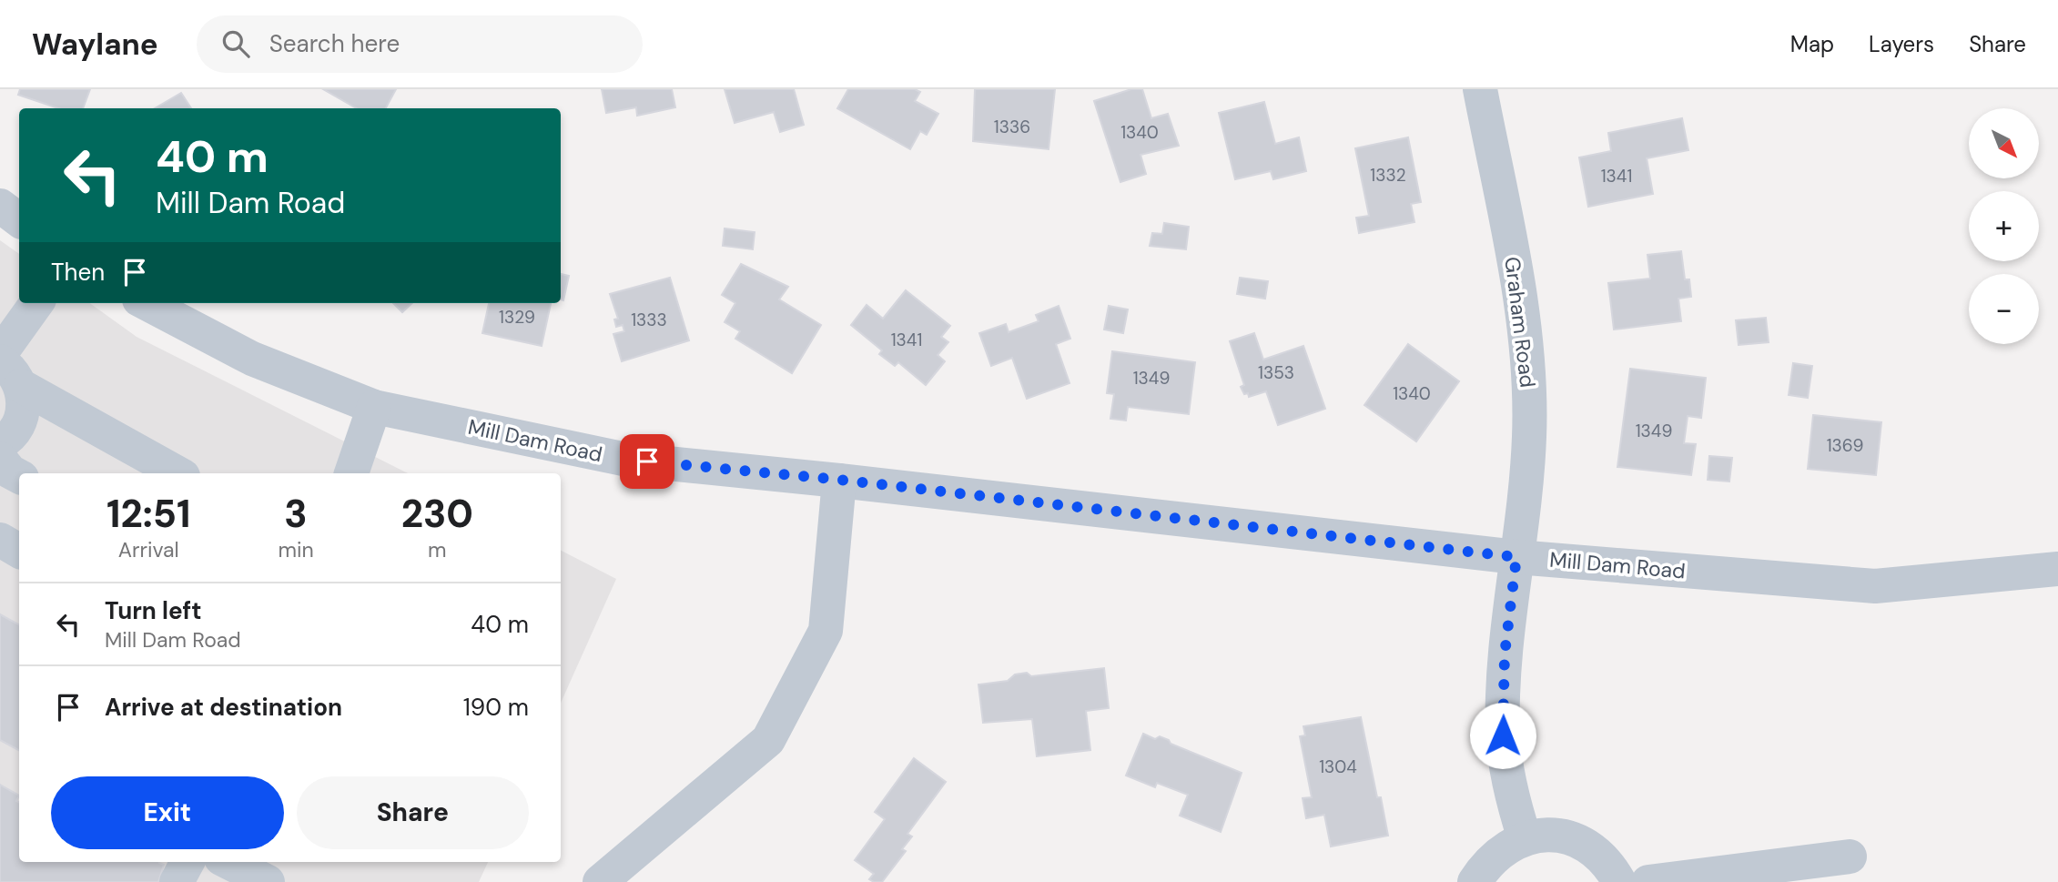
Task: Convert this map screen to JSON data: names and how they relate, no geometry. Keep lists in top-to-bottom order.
{
  "streets": {
    "street": ["Graham Road", "Mill Dam Road"]
  },
  "crossings": [
    ["Graham Road", "Mill Dam Road"]
  ],
  "house_numbers": [
    "1336",
    "1340",
    "1332",
    "1341",
    "1329",
    "1333",
    "1341",
    "1353",
    "1349",
    "1340",
    "1349",
    "1369",
    "1304"
  ],
  "north": "bottom right",
  "page": {
    "header": "Waylane",
    "search": "Search here",
    "nav": ["Map", "Layers", "Share"],
    "map_buttons": ["+", "−"],
    "turn": ["40 m", "Mill Dam Road"],
    "then": "Then",
    "eta": [
      "12:51",
      "Arrival",
      "3",
      "min",
      "230",
      "m"
    ],
    "list": [
      {
        "name": "Turn left",
        "note": "Mill Dam Road",
        "value": "40 m"
      },
      {
        "name": "Arrive at destination",
        "value": "190 m"
      }
    ],
    "buttons": ["Exit", "Share"]
  }
}
